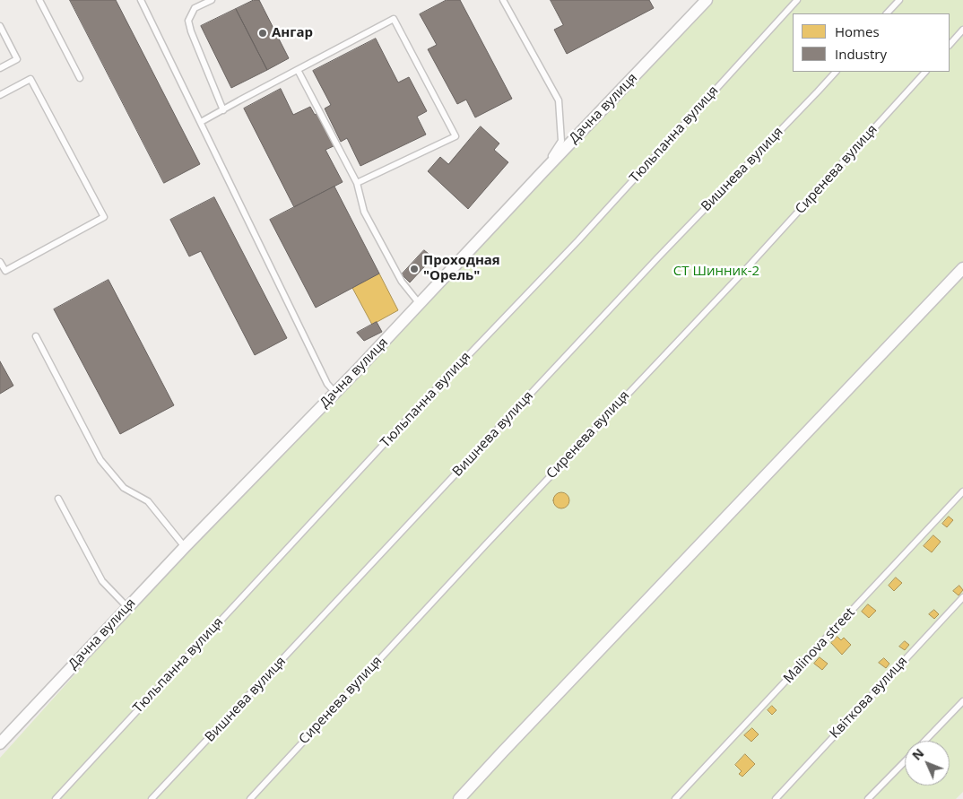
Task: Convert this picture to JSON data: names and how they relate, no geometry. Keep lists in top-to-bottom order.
{
  "streets": {
    "street": ["Дачна вулиця"],
    "lane": [
      "Тюльпанна вулиця",
      "Вишнева вулиця",
      "Сиренева вулиця",
      "Malinova street",
      "Квіткова вулиця"
    ]
  },
  "parks": ["СТ Шинник-2"],
  "places": ["Ангар", "Проходная \"Орель\""],
  "legend": ["Homes", "Industry"],
  "north": "top left"
}
